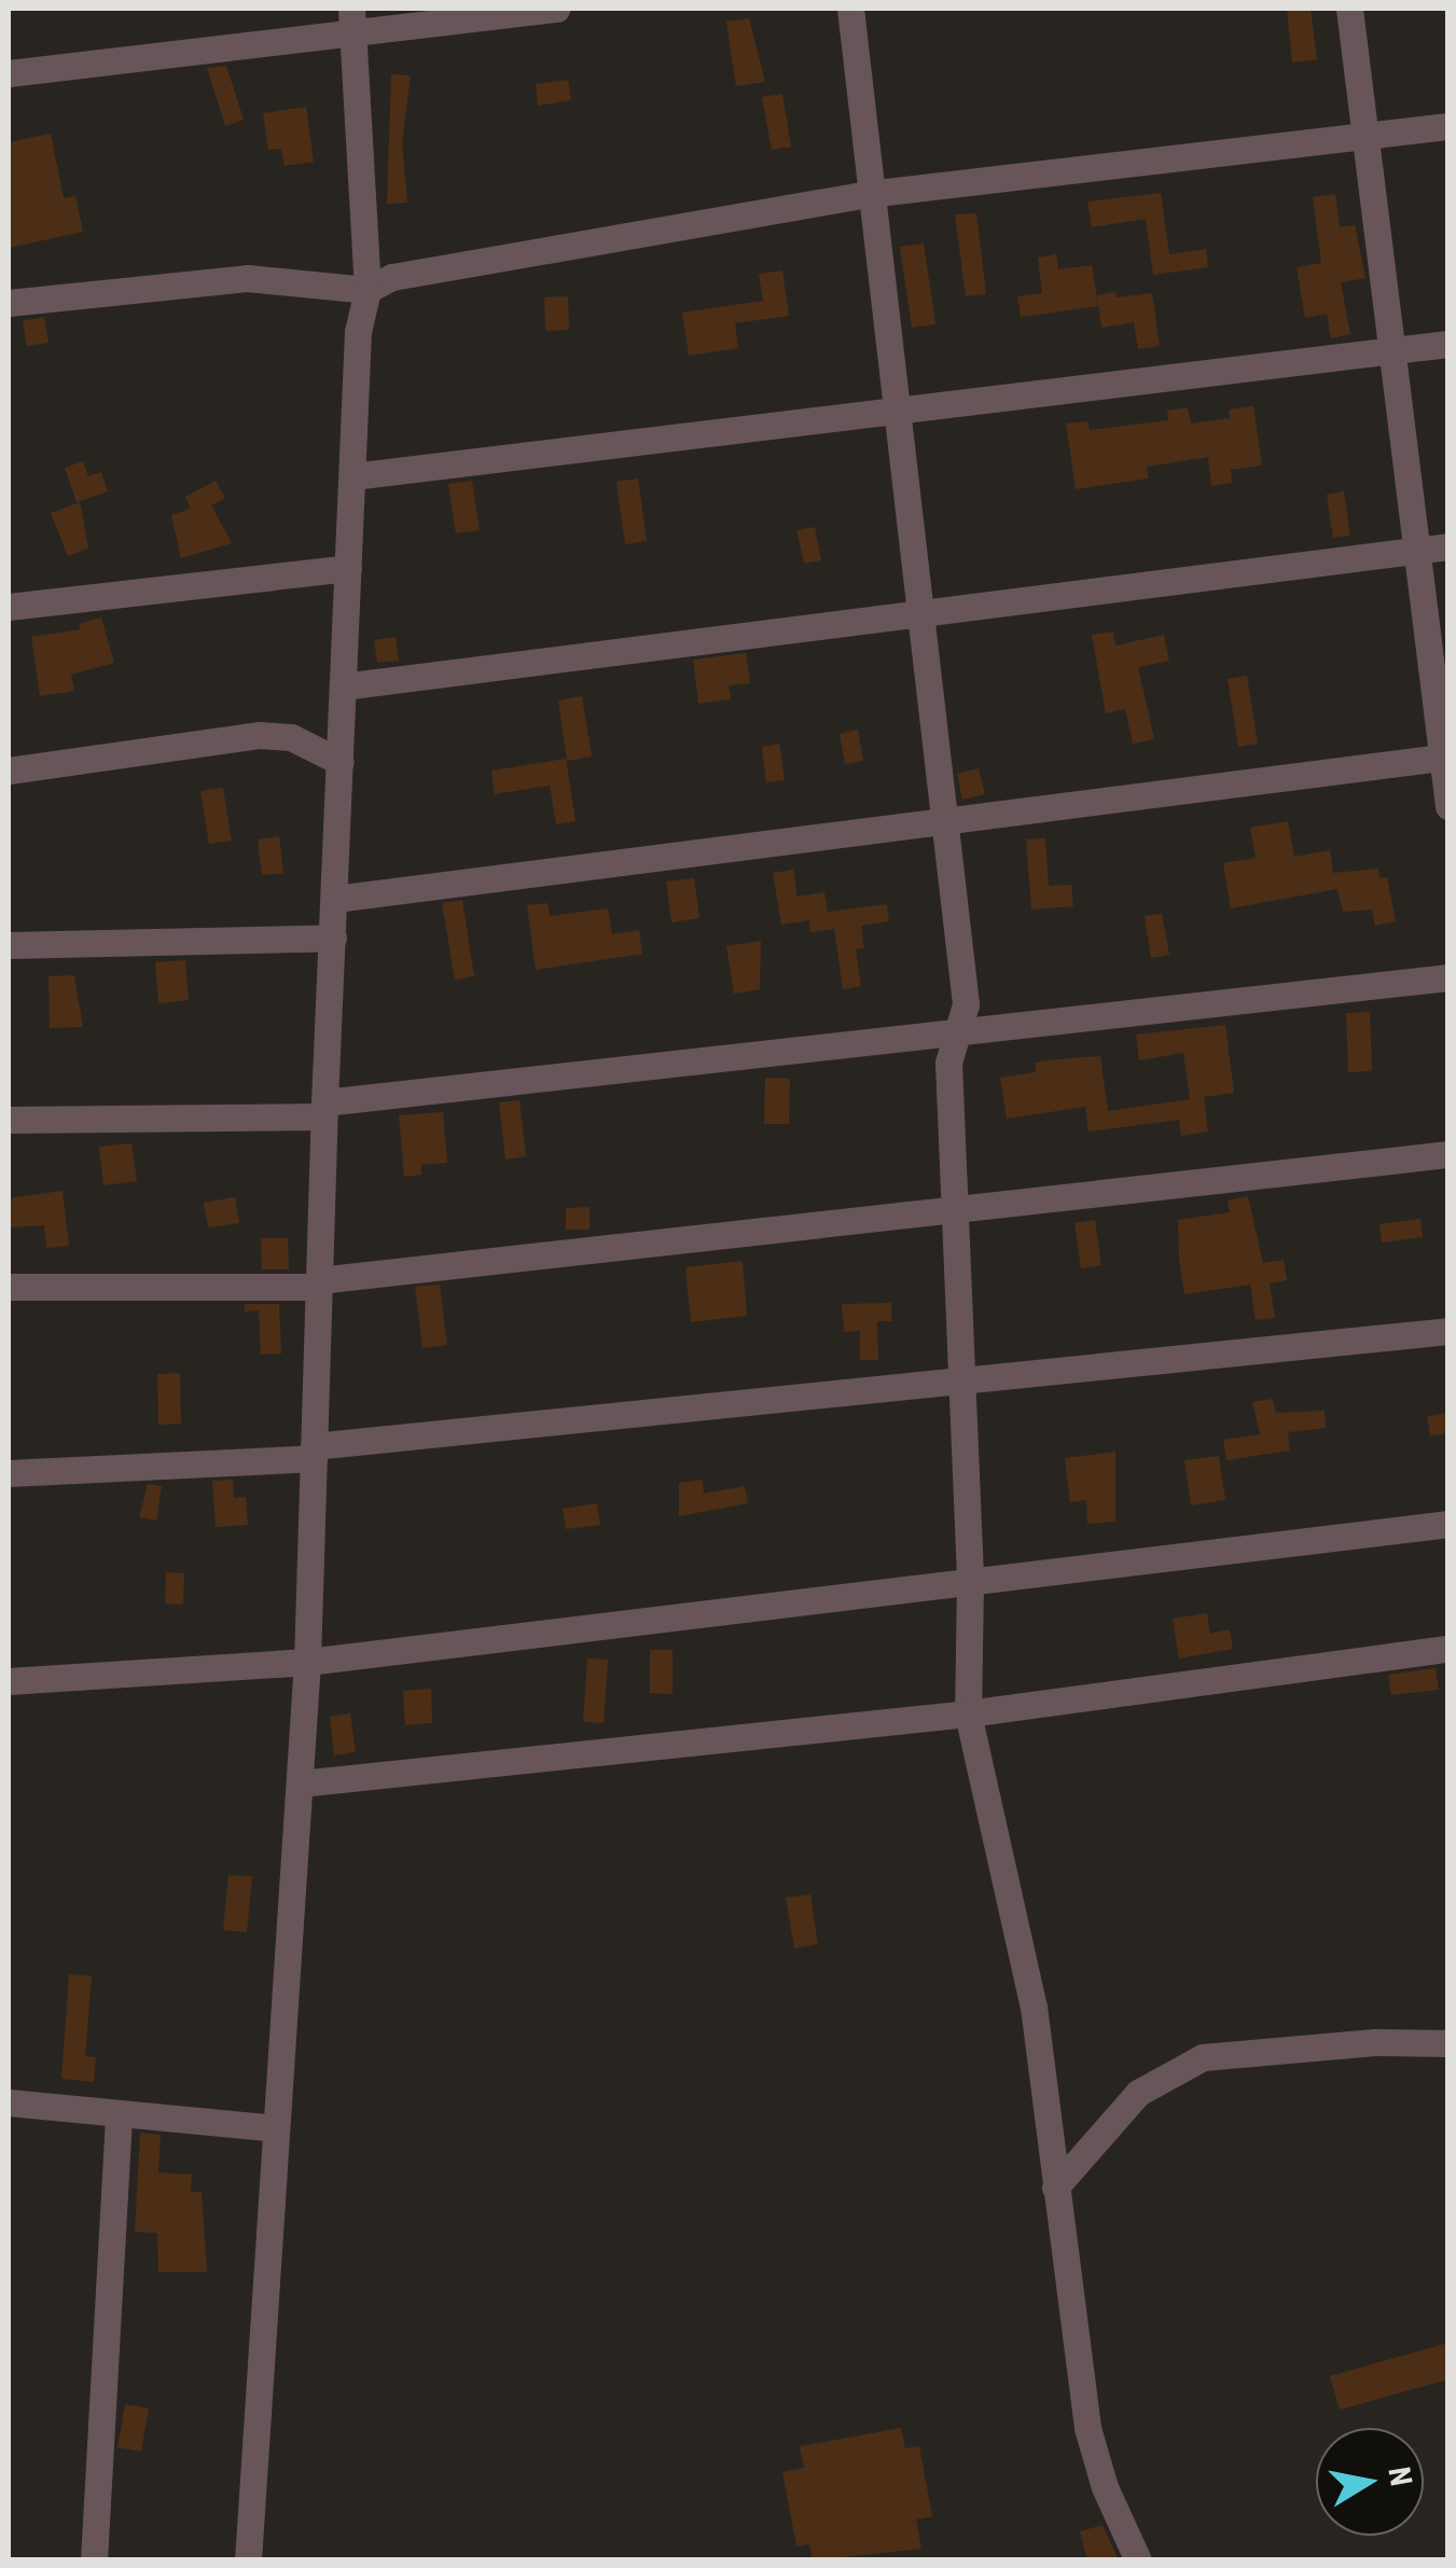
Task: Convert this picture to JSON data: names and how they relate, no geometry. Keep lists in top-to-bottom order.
{
  "north": "right"
}
